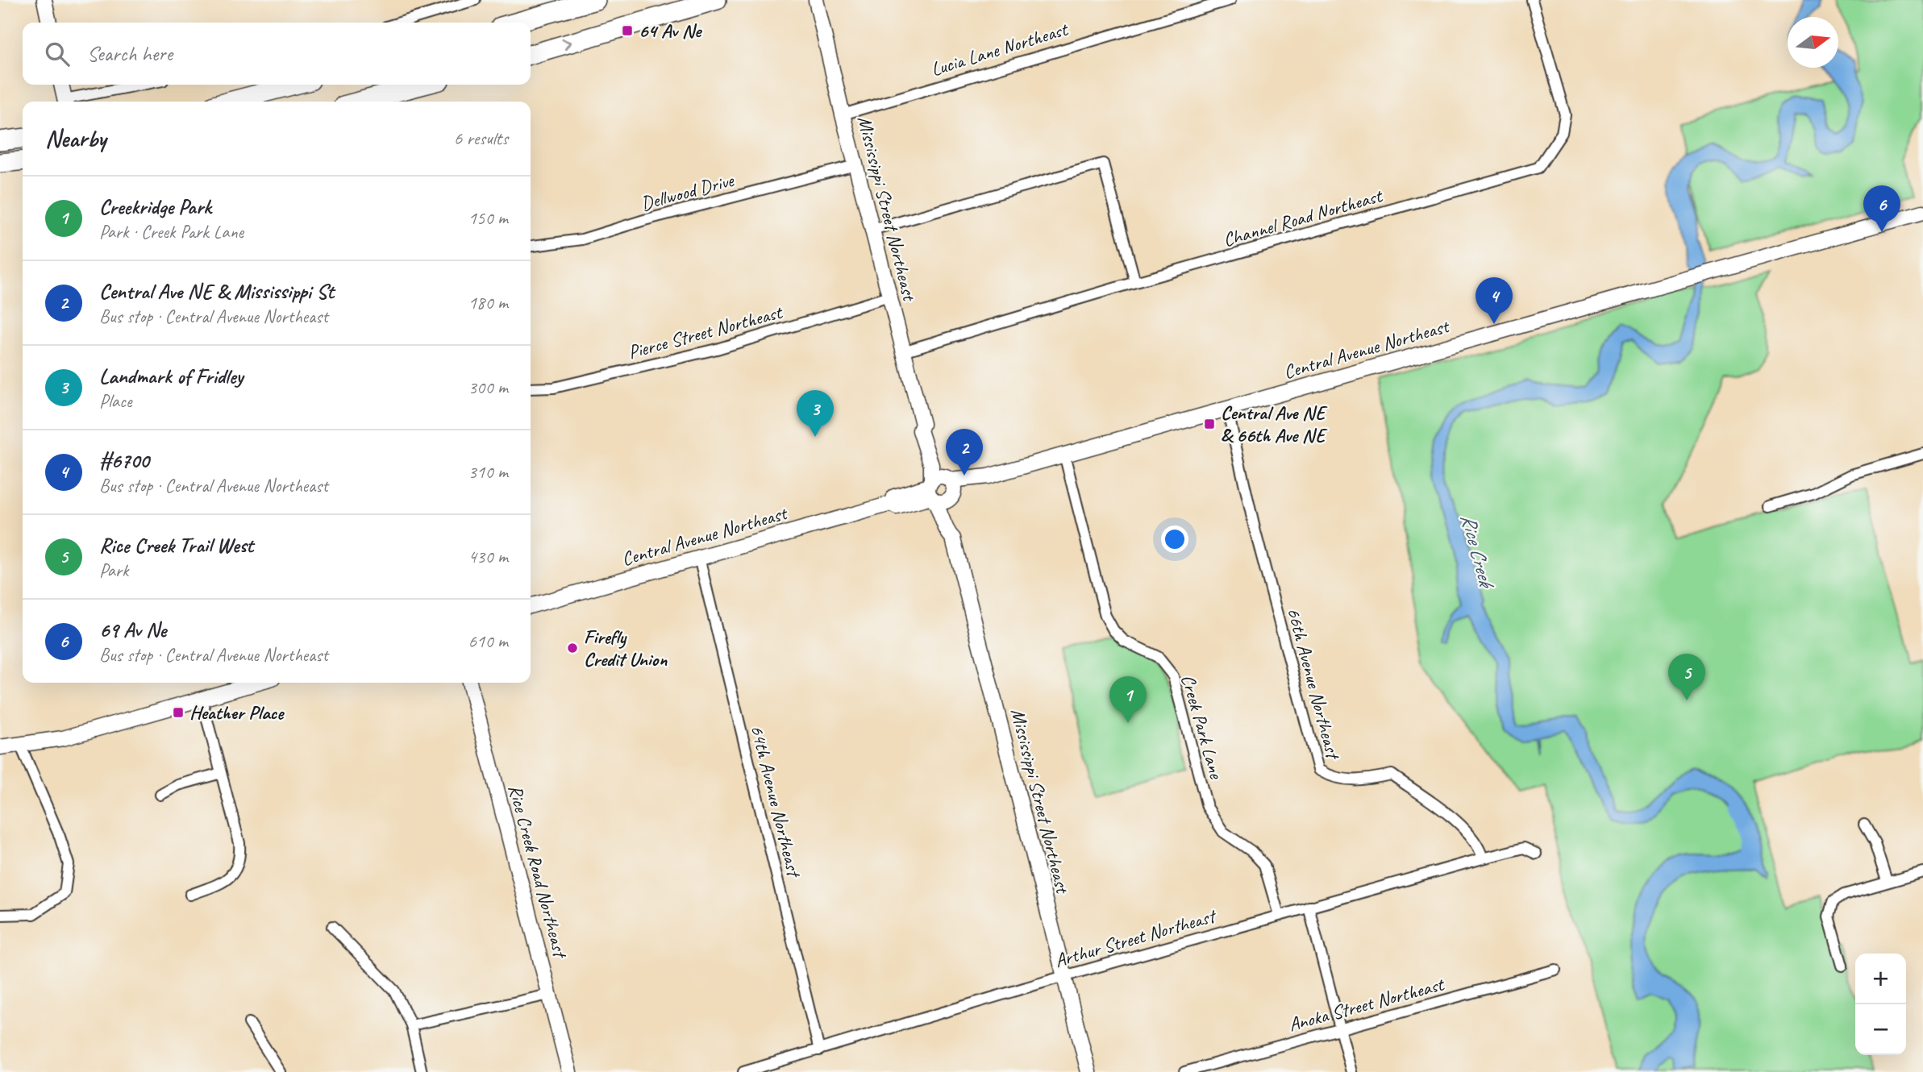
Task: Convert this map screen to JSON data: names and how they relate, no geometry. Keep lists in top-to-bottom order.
{
  "streets": {
    "street": [
      "Lucia Lane Northeast",
      "Dellwood Drive",
      "Mississippi Street Northeast",
      "Channel Road Northeast",
      "Pierce Street Northeast",
      "Central Avenue Northeast",
      "66th Avenue Northeast",
      "Creek Park Lane",
      "64th Avenue Northeast",
      "Rice Creek Road Northeast",
      "Arthur Street Northeast",
      "Anoka Street Northeast"
    ]
  },
  "crossings": [
    ["Lucia Lane Northeast", "Mississippi Street Northeast"],
    ["Dellwood Drive", "Mississippi Street Northeast"],
    ["Mississippi Street Northeast", "Channel Road Northeast"],
    ["Mississippi Street Northeast", "Pierce Street Northeast"],
    ["Mississippi Street Northeast", "Central Avenue Northeast"],
    ["Mississippi Street Northeast", "Arthur Street Northeast"],
    ["Central Avenue Northeast", "66th Avenue Northeast"],
    ["Central Avenue Northeast", "Creek Park Lane"],
    ["Central Avenue Northeast", "64th Avenue Northeast"],
    ["66th Avenue Northeast", "Arthur Street Northeast"],
    ["Creek Park Lane", "Arthur Street Northeast"],
    ["64th Avenue Northeast", "Arthur Street Northeast"]
  ],
  "water": ["Rice Creek"],
  "places": {
    "transit": ["64 Av Ne", "Central Ave NE & 66th Ave NE", "Heather Place"],
    "other": ["Firefly Credit Union"]
  },
  "north": "right",
  "page": {
    "search": "Search here",
    "heading": ["Nearby", "6 results"],
    "list": [
      {
        "mark": "1",
        "name": "Creekridge Park",
        "note": "Park · Creek Park Lane",
        "value": "150 m"
      },
      {
        "mark": "2",
        "name": "Central Ave NE & Mississippi St",
        "note": "Bus stop · Central Avenue Northeast",
        "value": "180 m"
      },
      {
        "mark": "3",
        "name": "Landmark of Fridley",
        "note": "Place",
        "value": "300 m"
      },
      {
        "mark": "4",
        "name": "#6700",
        "note": "Bus stop · Central Avenue Northeast",
        "value": "310 m"
      },
      {
        "mark": "5",
        "name": "Rice Creek Trail West",
        "note": "Park",
        "value": "430 m"
      },
      {
        "mark": "6",
        "name": "69 Av Ne",
        "note": "Bus stop · Central Avenue Northeast",
        "value": "610 m"
      }
    ],
    "pins": [
      "6",
      "4",
      "3",
      "2",
      "5",
      "1"
    ],
    "map_buttons": ["+", "−"]
  }
}
